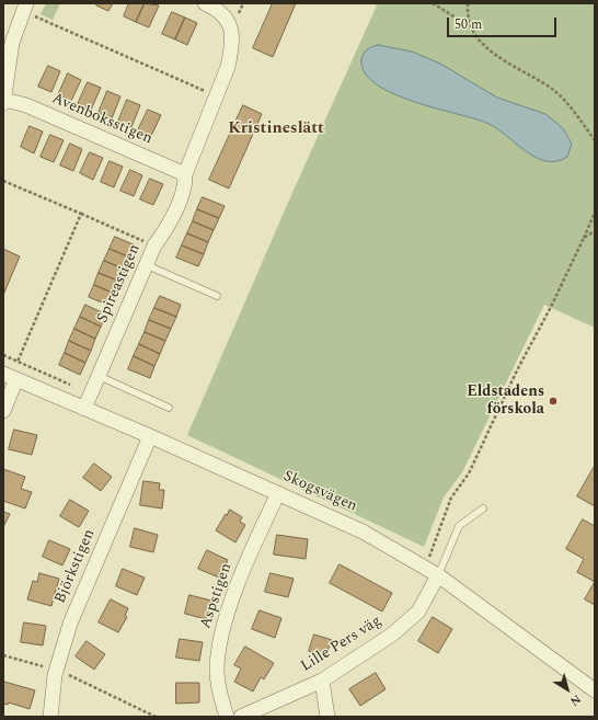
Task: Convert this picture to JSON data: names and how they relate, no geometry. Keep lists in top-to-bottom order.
{
  "streets": {
    "street": [
      "Avenboksstigen",
      "Spireastigen",
      "Skogsvägen",
      "Björkstigen",
      "Aspstigen",
      "Lille Pers väg"
    ]
  },
  "crossings": [
    ["Avenboksstigen", "Spireastigen"],
    ["Spireastigen", "Skogsvägen"],
    ["Skogsvägen", "Björkstigen"],
    ["Skogsvägen", "Aspstigen"],
    ["Skogsvägen", "Lille Pers väg"]
  ],
  "districts": ["Kristineslätt"],
  "places": ["Eldstadens förskola"],
  "scale_bar": "50 m",
  "north": "bottom right"
}
